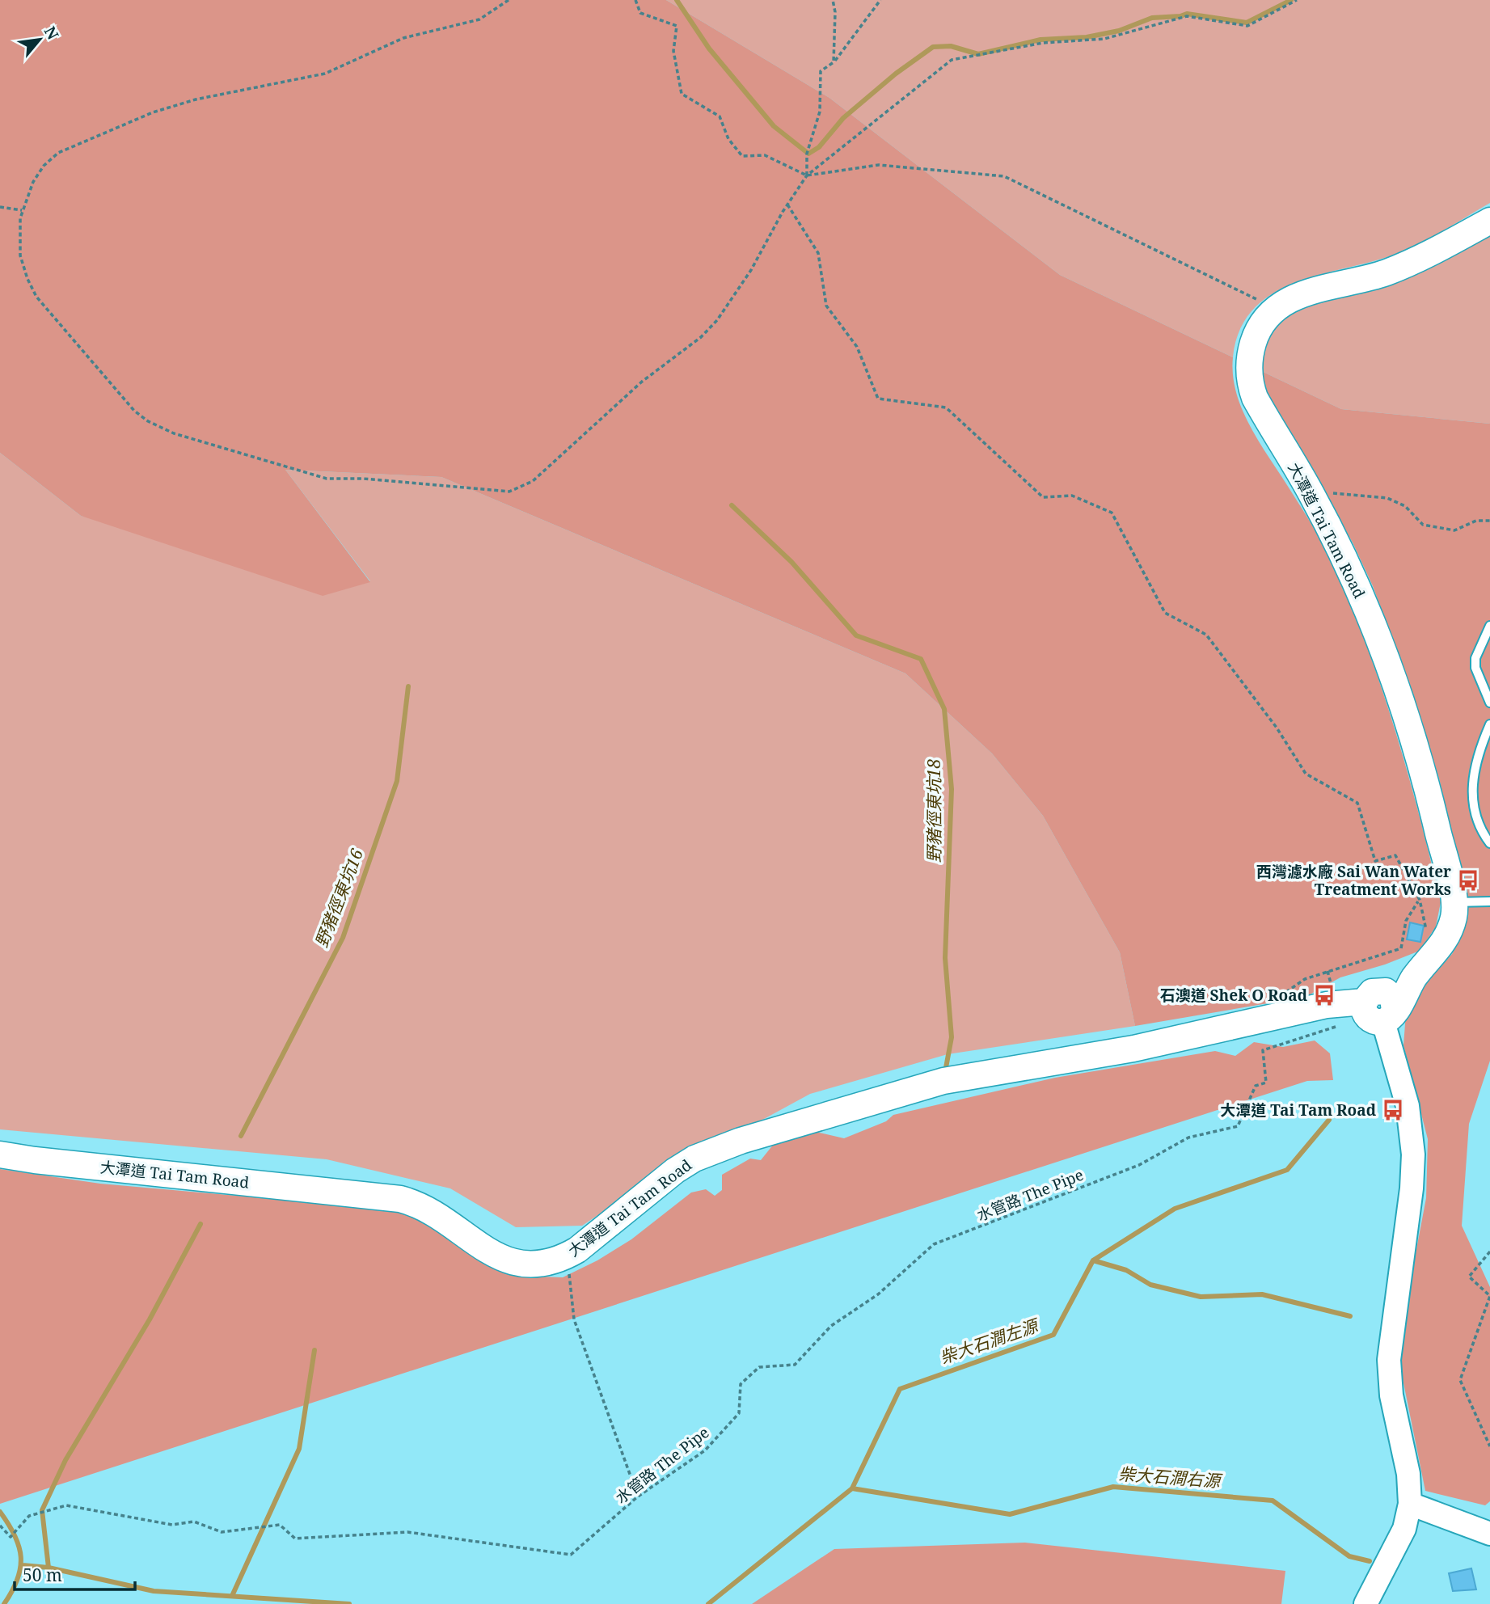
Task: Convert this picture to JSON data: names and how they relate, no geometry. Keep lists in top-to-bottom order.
{
  "streets": {
    "main road": ["大潭道 Tai Tam Road"],
    "path": ["水管路 The Pipe"]
  },
  "water": [
    "野豬徑東坑18",
    "野豬徑東坑16",
    "柴大石澗左源",
    "柴大石澗右源"
  ],
  "places": {
    "bus stop": ["西灣濾水廠 Sai Wan Water Treatment Works", "石澳道 Shek O Road", "大潭道 Tai Tam Road"]
  },
  "scale_bar": "50 m",
  "north": "top right"
}
